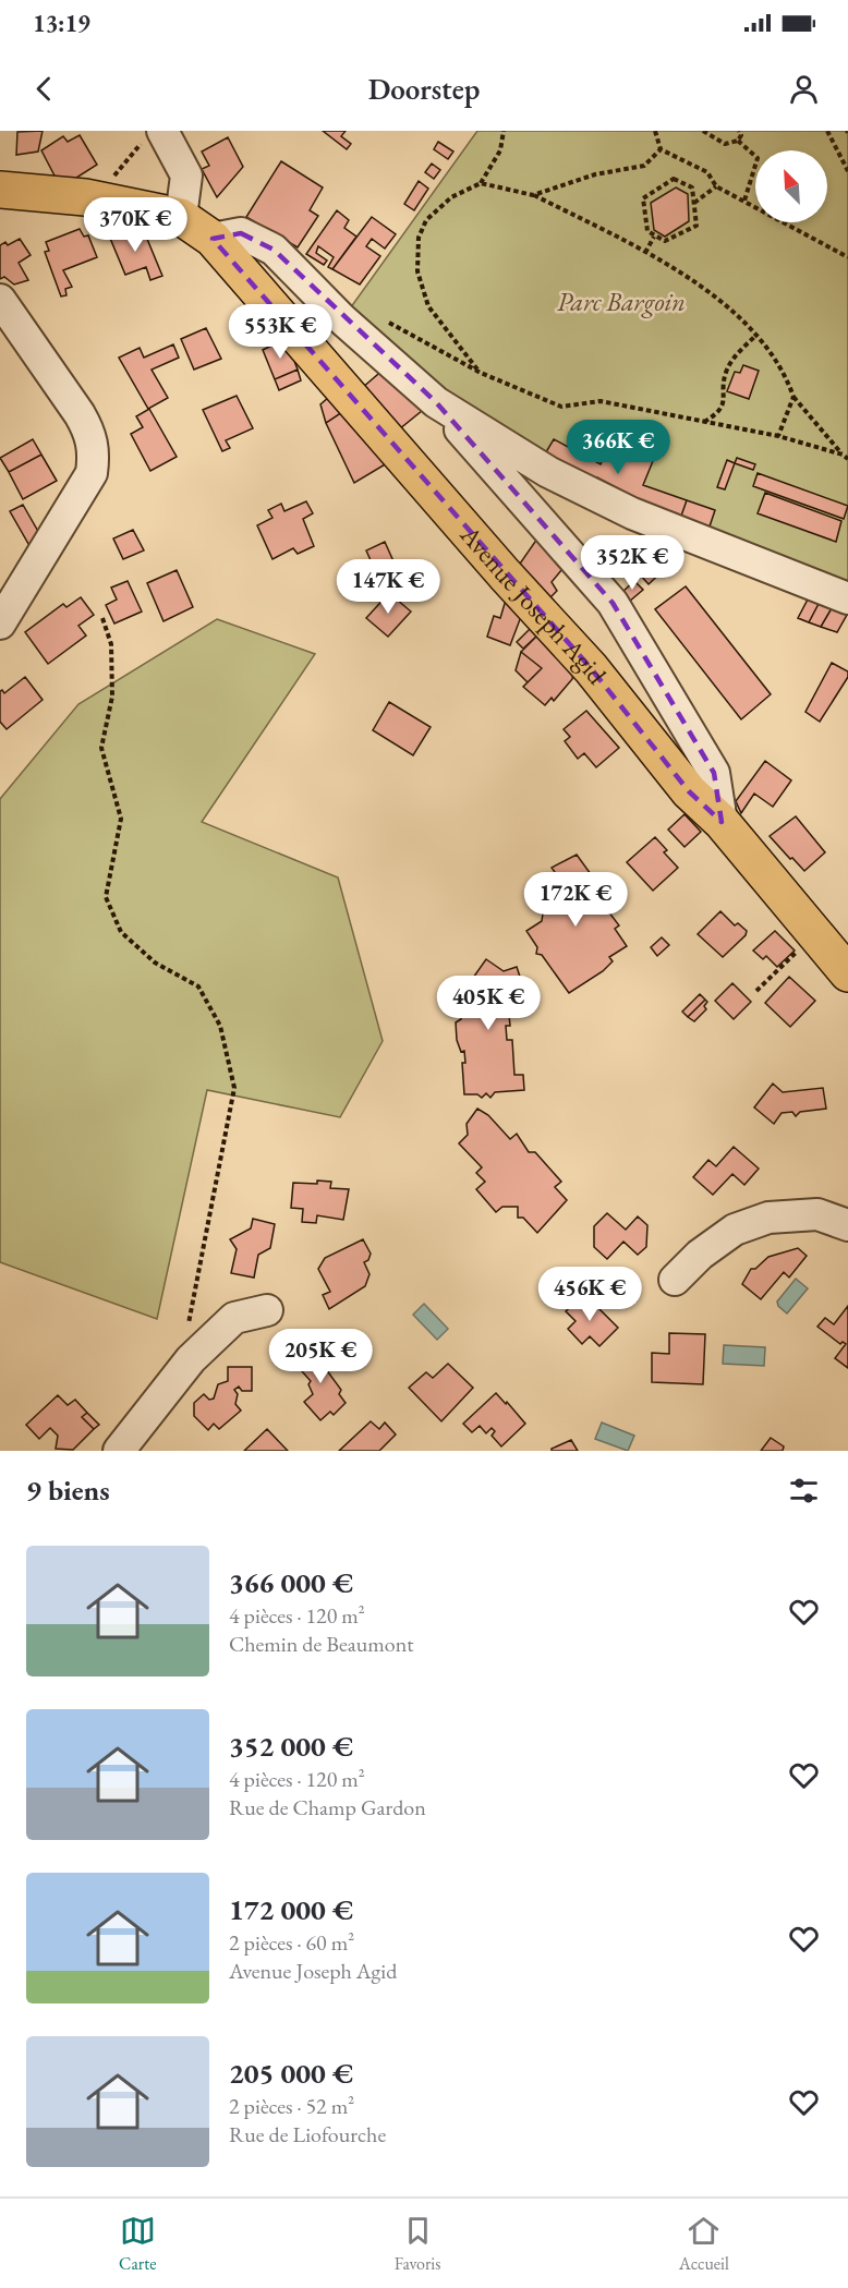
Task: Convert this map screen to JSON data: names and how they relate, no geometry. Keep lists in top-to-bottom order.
{
  "streets": {
    "main road": ["Avenue Joseph Agid"]
  },
  "parks": ["Parc Bargoin"],
  "north": "top left",
  "page": {
    "status": "13:19",
    "header": "Doorstep",
    "price": [
      "370K €",
      "553K €",
      "366K €",
      "352K €",
      "147K €",
      "172K €",
      "405K €",
      "456K €",
      "205K €"
    ],
    "heading": "9 biens",
    "list": [
      {
        "name": "366 000 €",
        "note": "4 pièces · 120 m² · Chemin de Beaumont"
      },
      {
        "name": "352 000 €",
        "note": "4 pièces · 120 m² · Rue de Champ Gardon"
      },
      {
        "name": "172 000 €",
        "note": "2 pièces · 60 m² · Avenue Joseph Agid"
      },
      {
        "name": "205 000 €",
        "note": "2 pièces · 52 m² · Rue de Liofourche"
      }
    ],
    "tabs": ["Carte", "Favoris", "Accueil"]
  }
}
